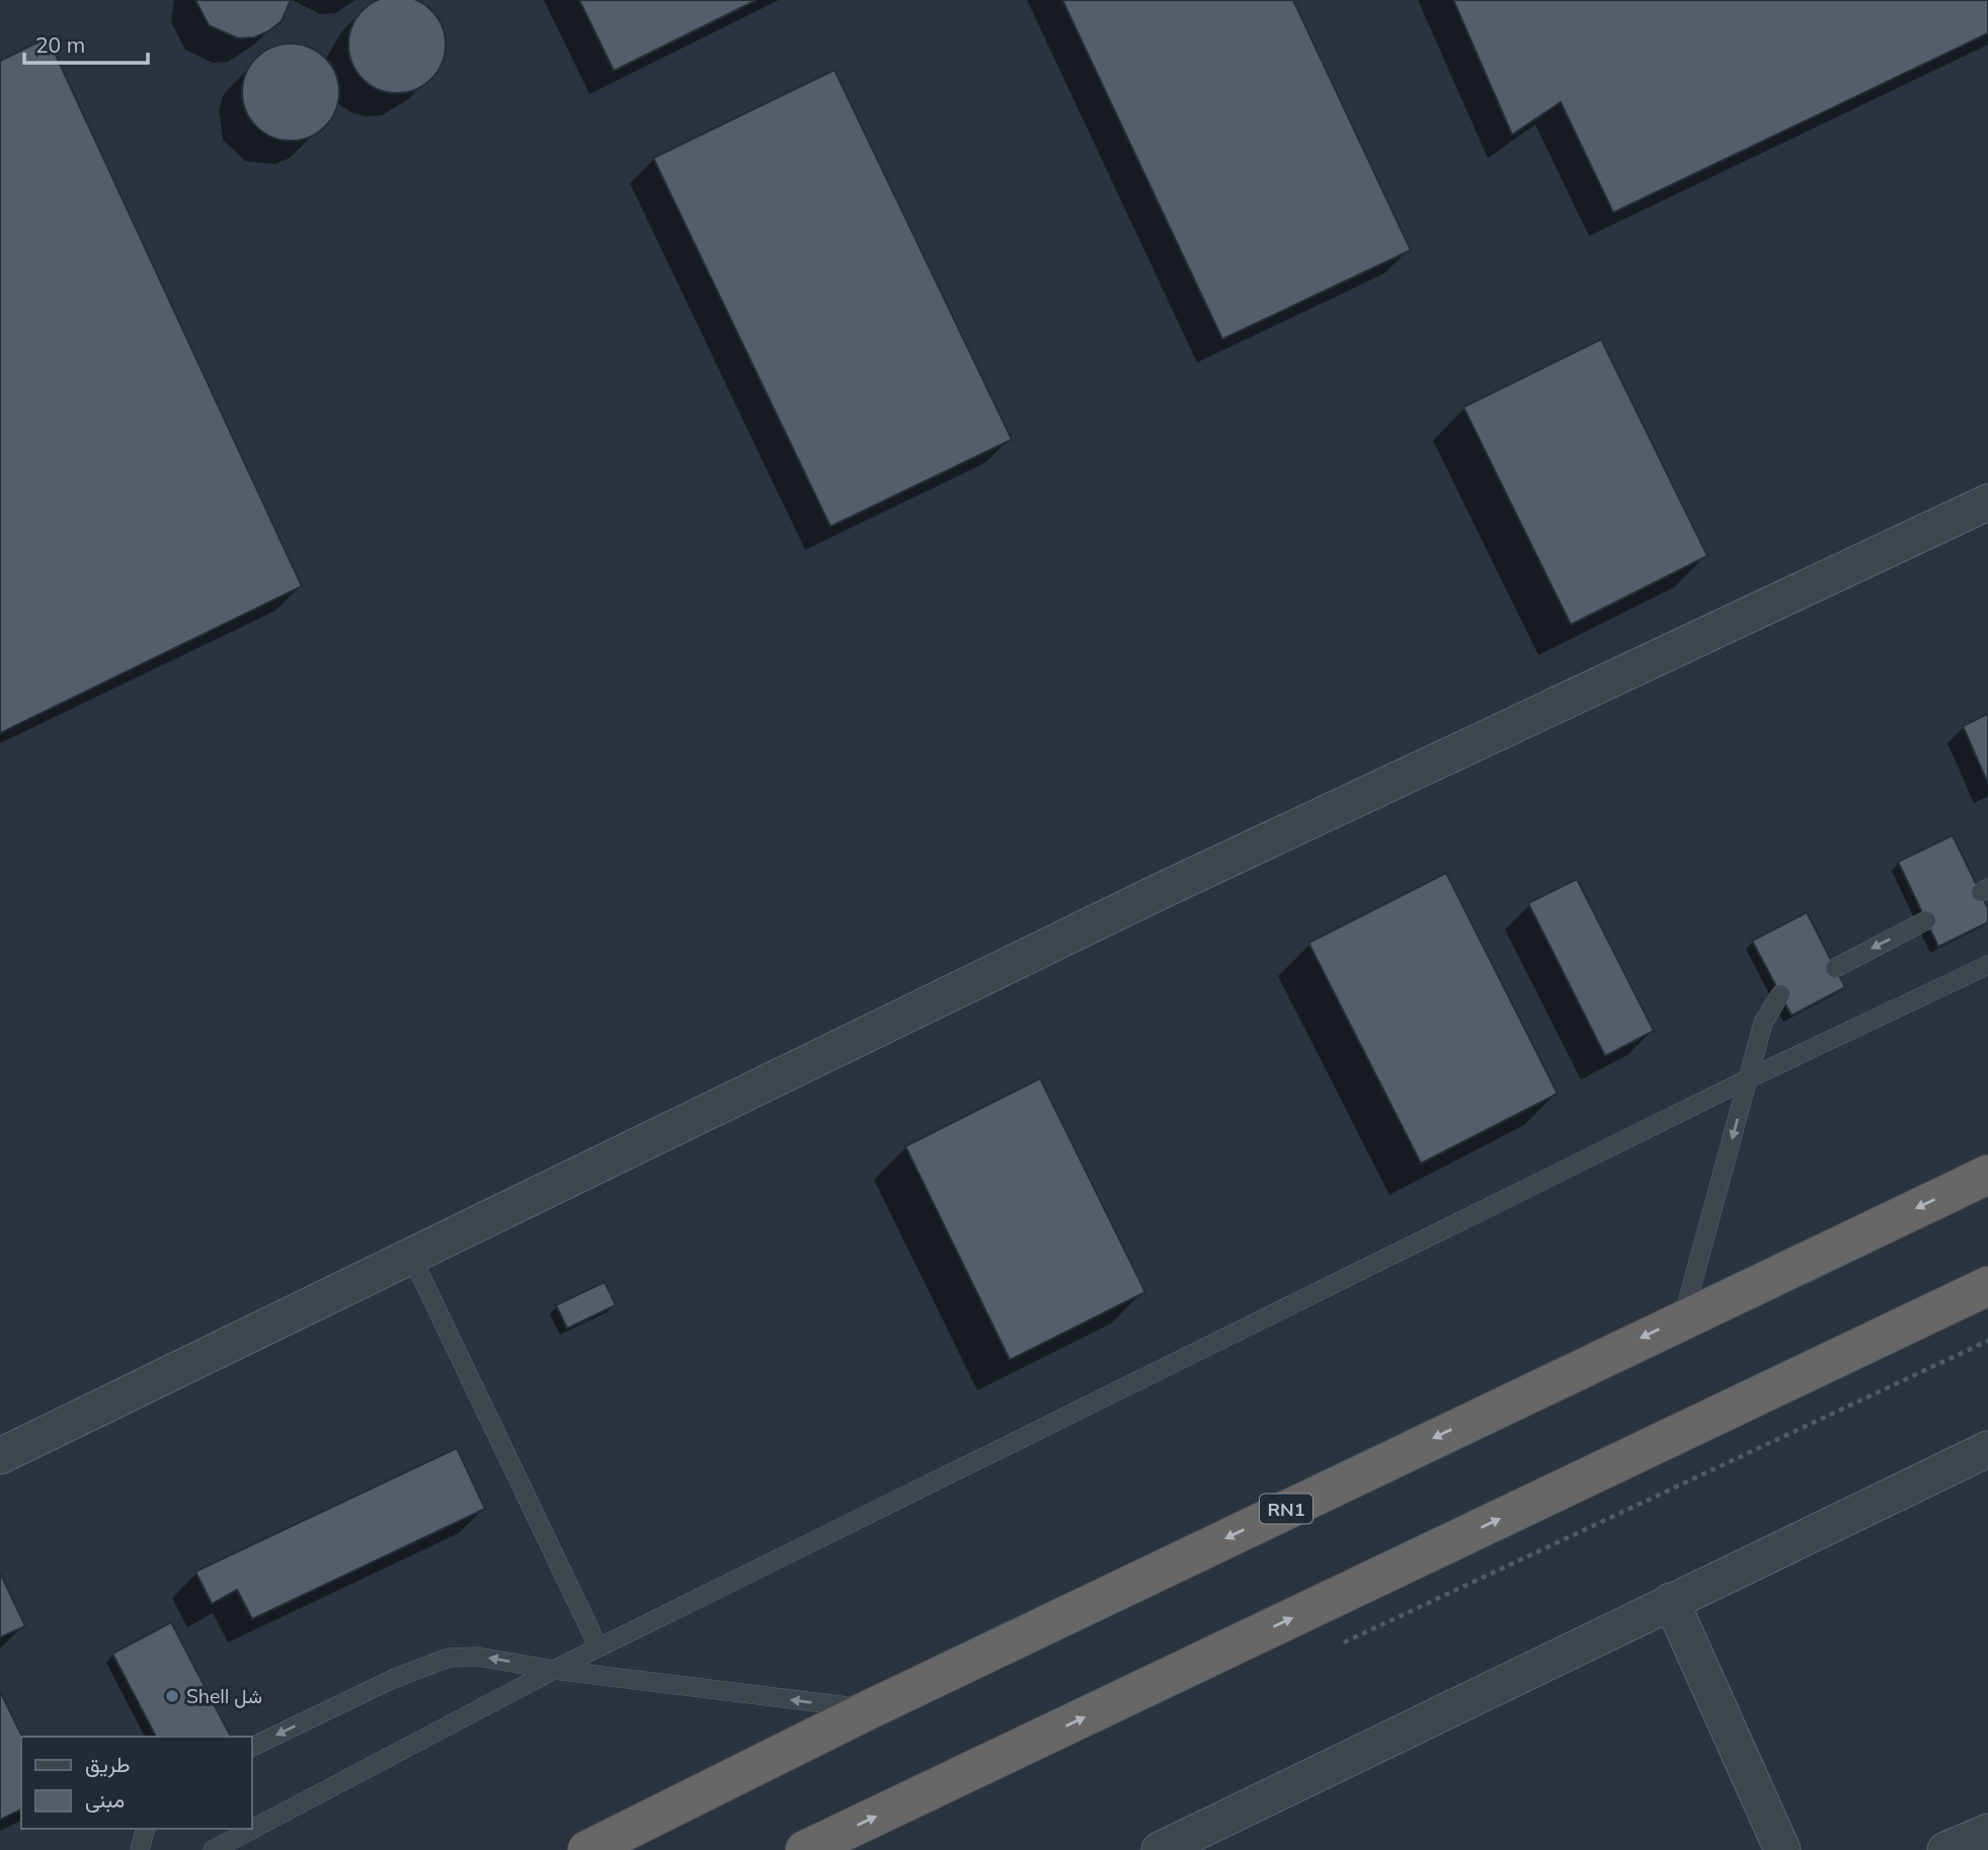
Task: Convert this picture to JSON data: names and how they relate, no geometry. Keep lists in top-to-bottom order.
{
  "streets": {
    "highway": ["RN1"]
  },
  "places": ["Shell شل"],
  "legend": ["طريق", "مبنى"],
  "scale_bar": "20 m"
}
